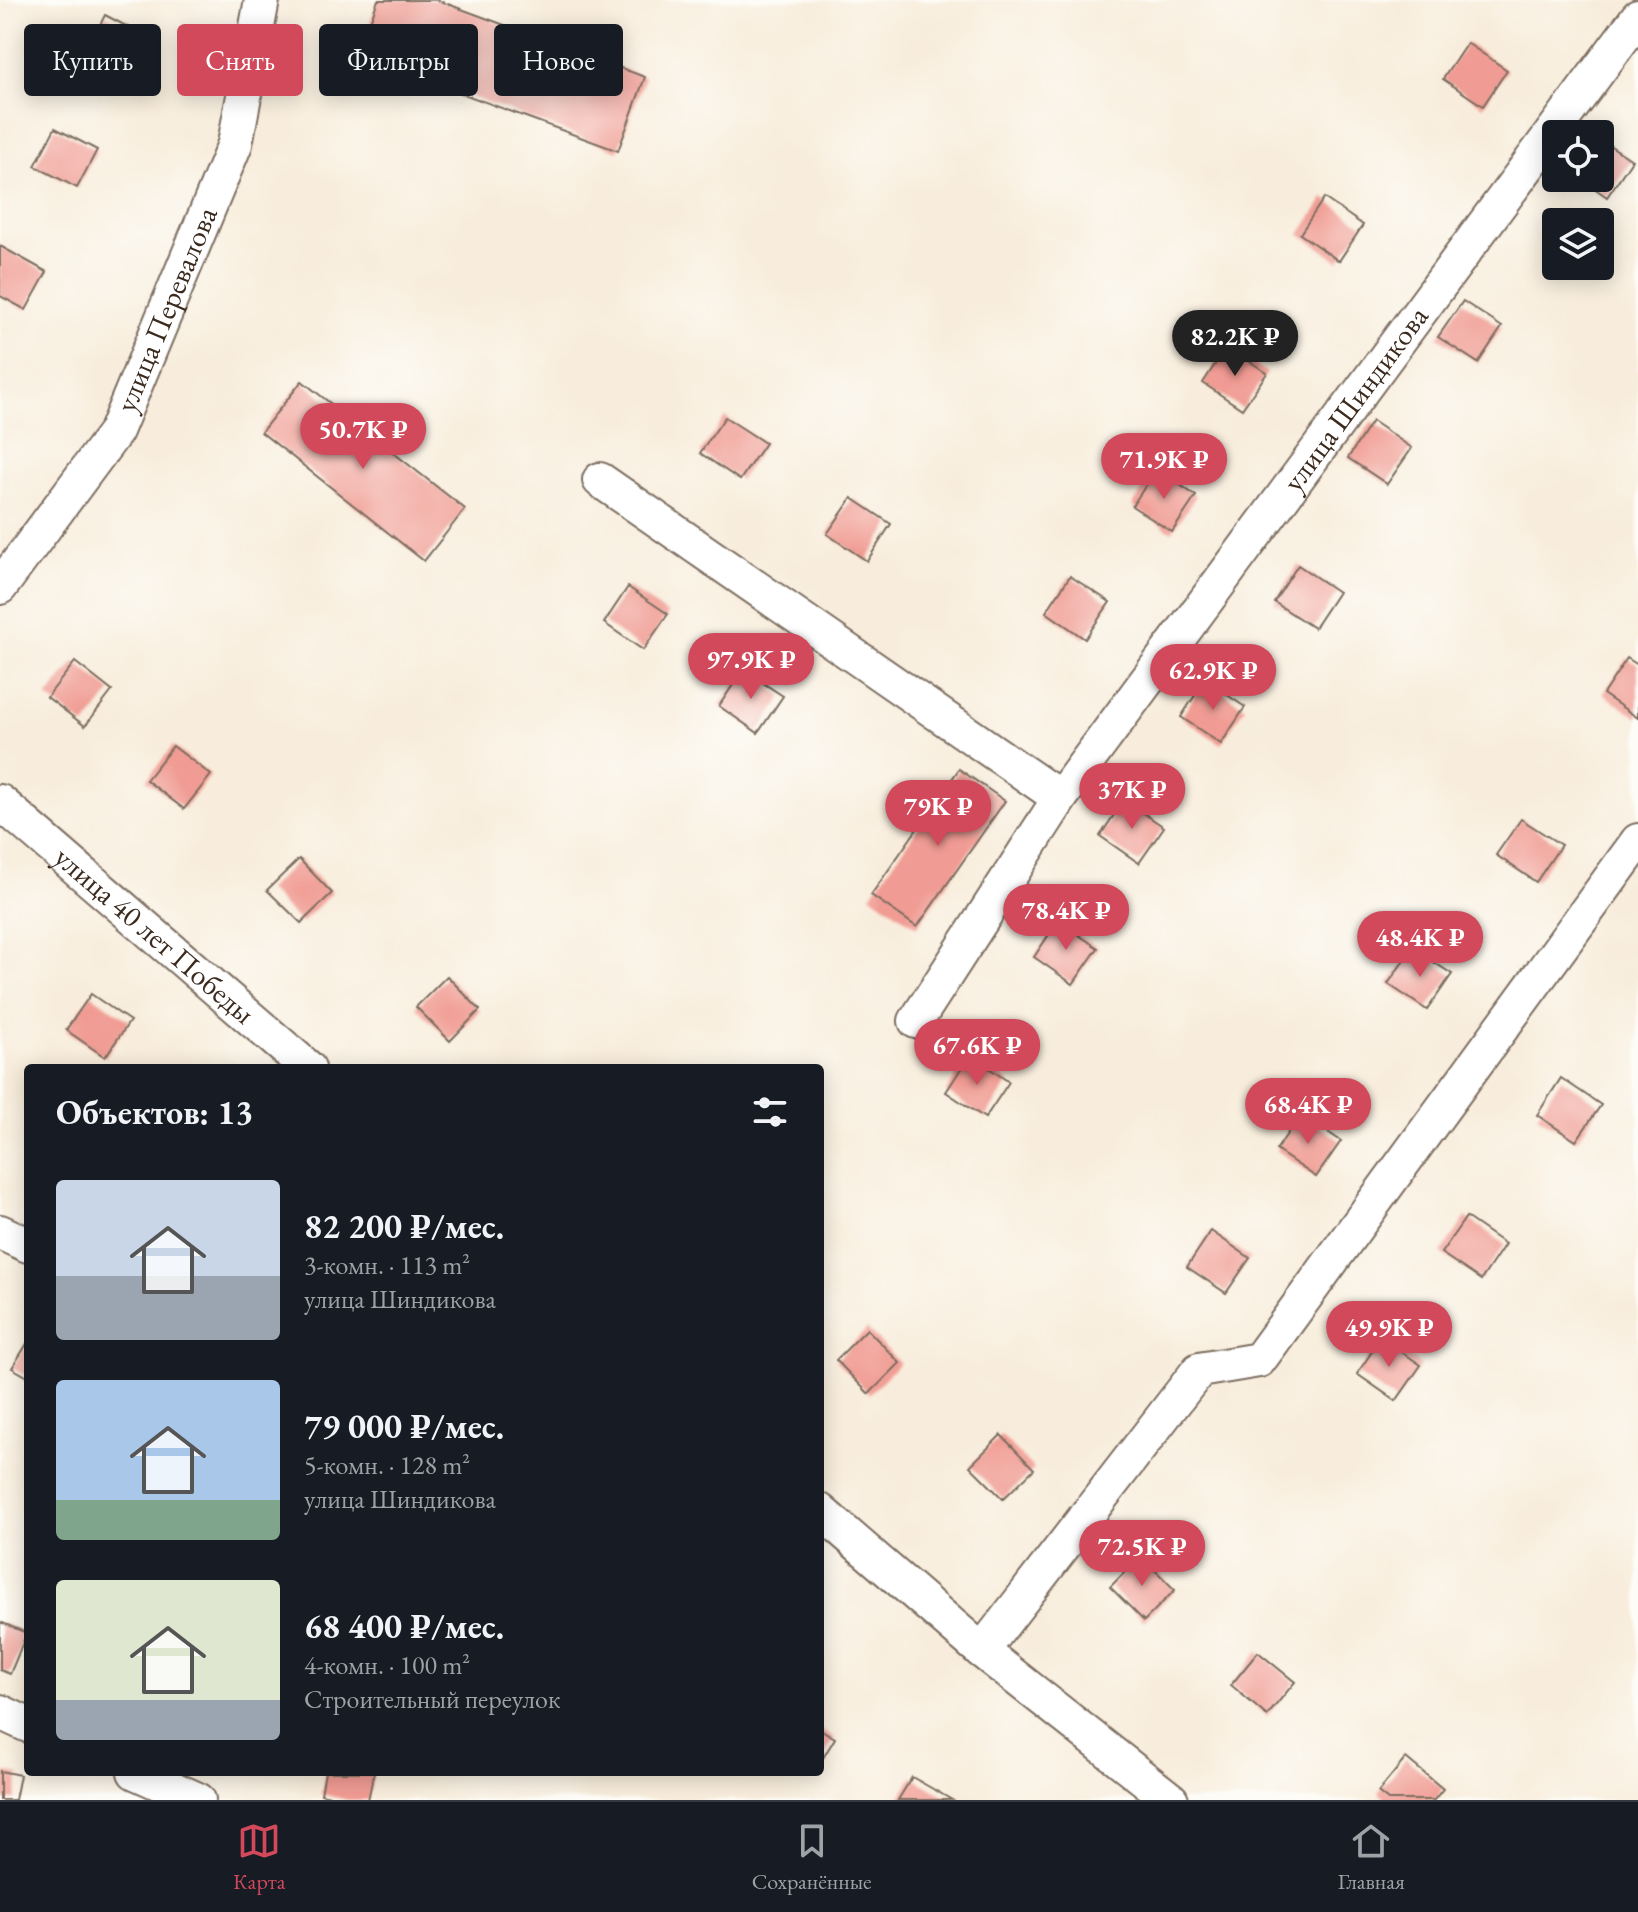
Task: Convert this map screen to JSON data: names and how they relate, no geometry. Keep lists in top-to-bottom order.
{
  "streets": {
    "street": ["улица Перевалова", "улица Шиндикова", "улица 40 лет Победы"]
  },
  "page": {
    "chip": [
      "Купить",
      "Снять",
      "Фильтры",
      "Новое"
    ],
    "price": [
      "82.2K ₽",
      "50.7K ₽",
      "71.9K ₽",
      "97.9K ₽",
      "62.9K ₽",
      "37K ₽",
      "79K ₽",
      "78.4K ₽",
      "48.4K ₽",
      "67.6K ₽",
      "68.4K ₽",
      "49.9K ₽",
      "72.5K ₽"
    ],
    "heading": "Объектов: 13",
    "list": [
      {
        "name": "82 200 ₽/мес.",
        "note": "3-комн. · 113 m² · улица Шиндикова"
      },
      {
        "name": "79 000 ₽/мес.",
        "note": "5-комн. · 128 m² · улица Шиндикова"
      },
      {
        "name": "68 400 ₽/мес.",
        "note": "4-комн. · 100 m² · Строительный переулок"
      }
    ],
    "tabs": ["Карта", "Сохранённые", "Главная"]
  }
}
